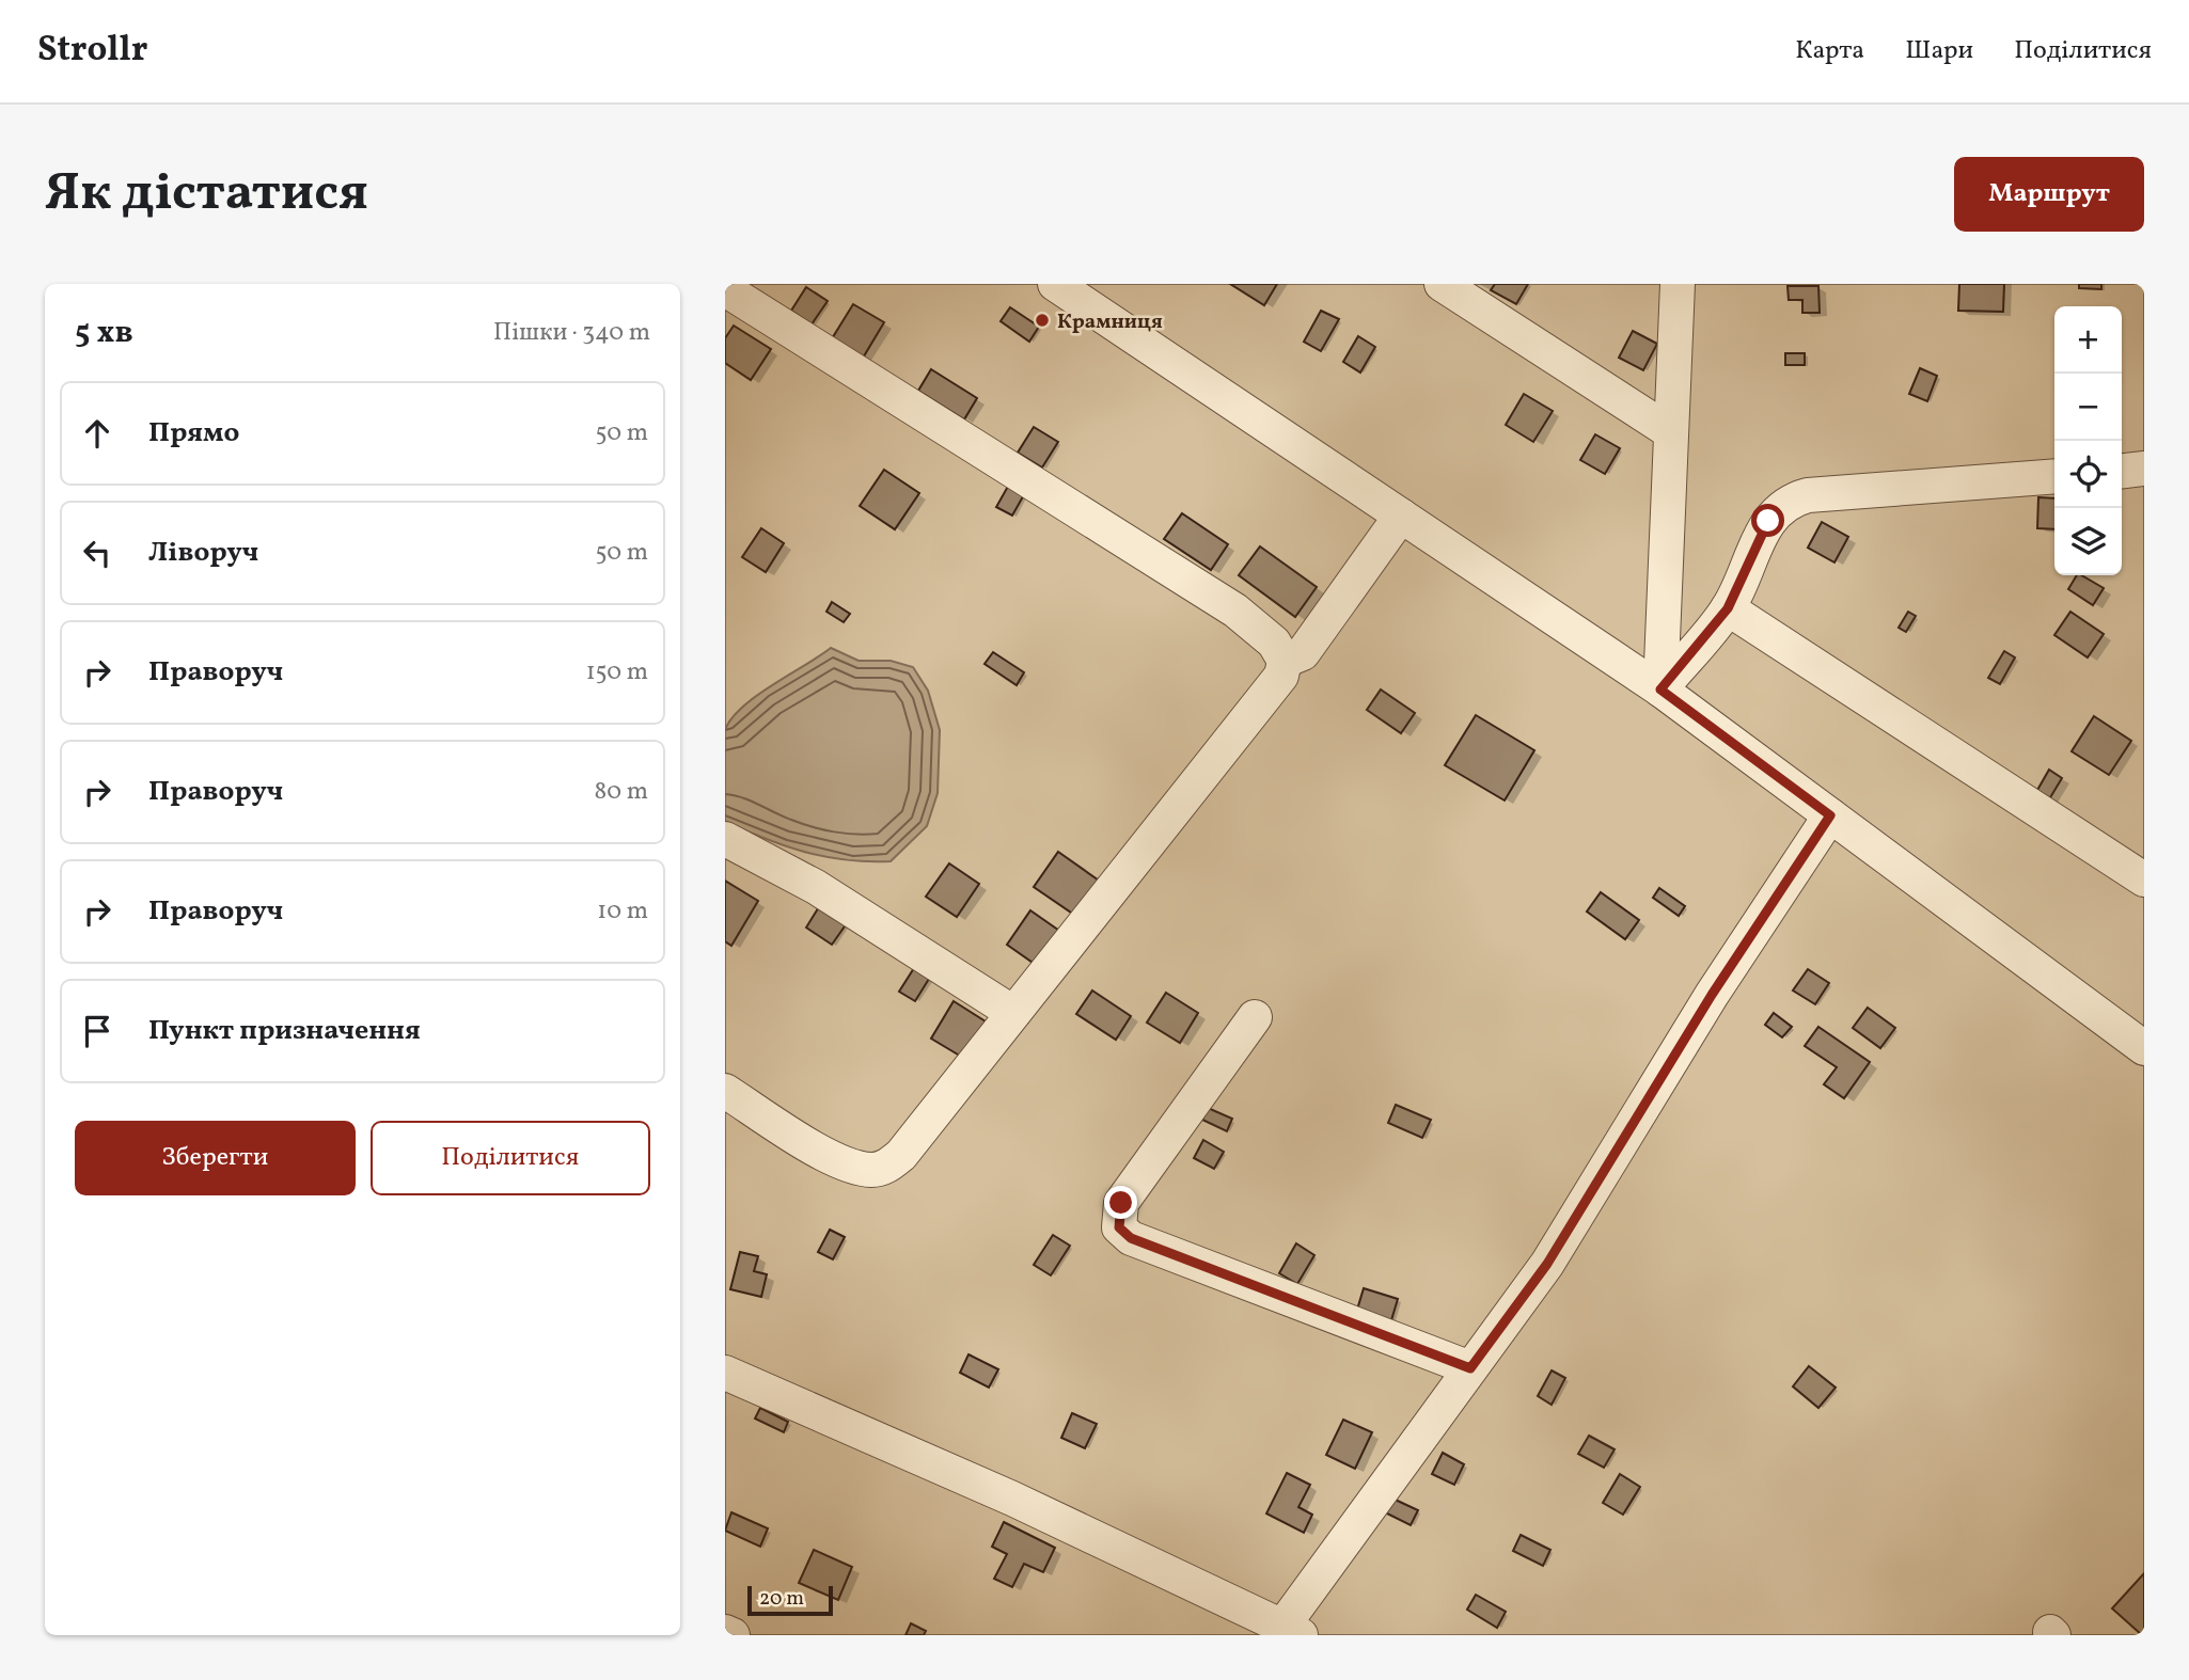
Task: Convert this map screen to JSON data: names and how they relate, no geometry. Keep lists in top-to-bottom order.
{
  "places": ["Крамниця"],
  "scale_bar": "20 m",
  "page": {
    "header": "Strollr",
    "nav": ["Карта", "Шари", "Поділитися"],
    "buttons": [
      "Маршрут",
      ["Зберегти", "Поділитися"]
    ],
    "title": "Як дістатися",
    "heading": ["5 хв", "Пішки · 340 m"],
    "map_buttons": ["+", "−"],
    "list": [
      ["Прямо", "50 m"],
      ["Ліворуч", "50 m"],
      ["Праворуч", "150 m"],
      ["Праворуч", "80 m"],
      ["Праворуч", "10 m"],
      "Пункт призначення"
    ],
    "scale": "20 m"
  }
}
